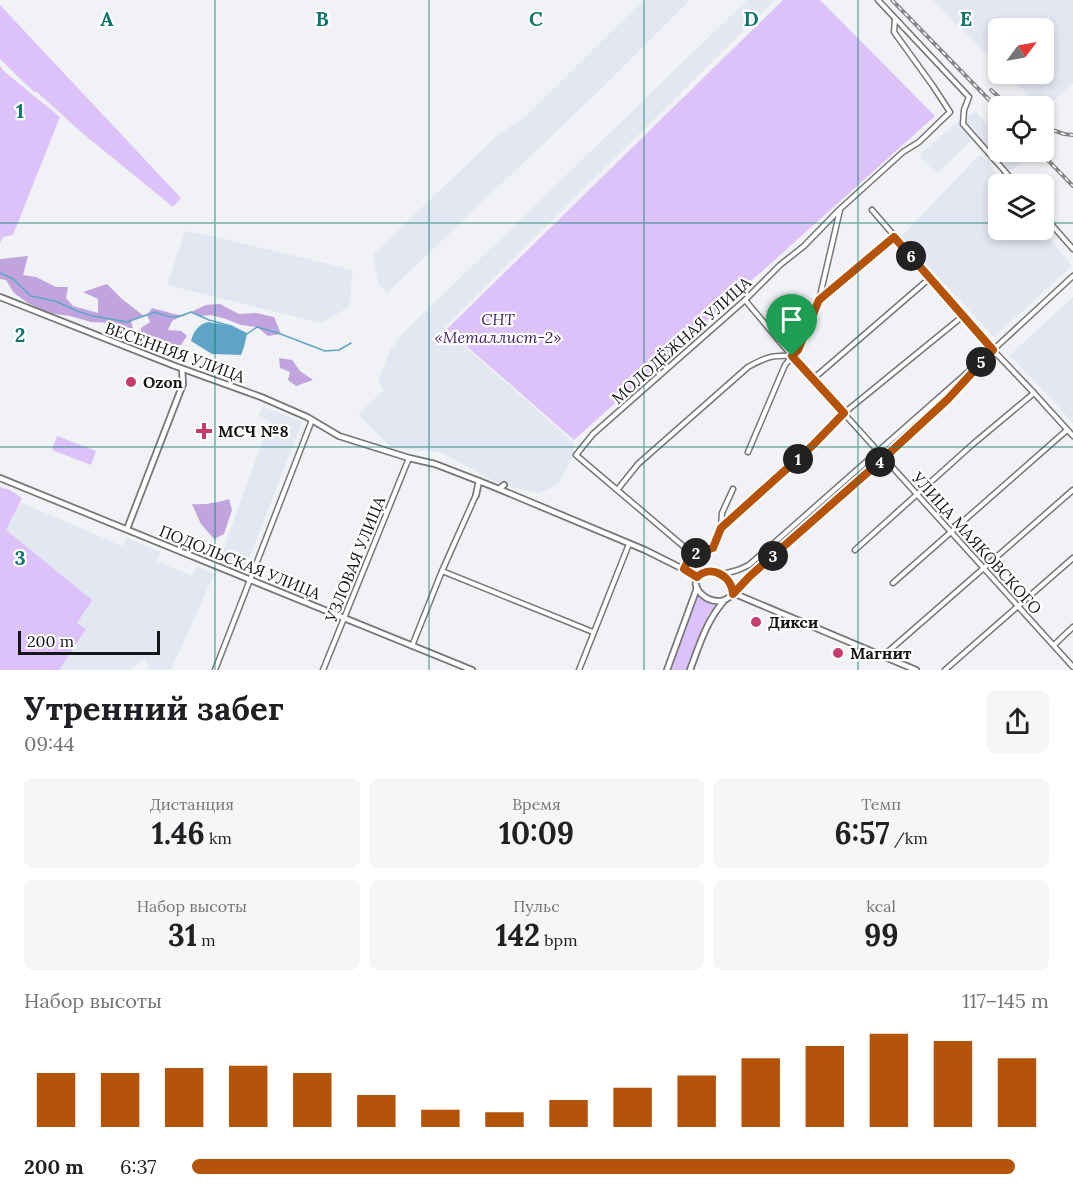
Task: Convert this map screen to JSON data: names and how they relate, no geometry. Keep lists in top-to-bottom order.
{
  "streets": {
    "street": [
      "МОЛОДЁЖНАЯ УЛИЦА",
      "ВЕСЕННЯЯ УЛИЦА",
      "УЛИЦА МАЯКОВСКОГО",
      "УЗЛОВАЯ УЛИЦА",
      "ПОДОЛЬСКАЯ УЛИЦА"
    ]
  },
  "crossings": [
    ["МОЛОДЁЖНАЯ УЛИЦА", "УЛИЦА МАЯКОВСКОГО"],
    ["ВЕСЕННЯЯ УЛИЦА", "УЗЛОВАЯ УЛИЦА"],
    ["УЗЛОВАЯ УЛИЦА", "ПОДОЛЬСКАЯ УЛИЦА"]
  ],
  "parks": ["СНТ «Металлист-2»"],
  "places": {
    "other": ["Ozon", "Дикси", "Магнит"],
    "health": ["МСЧ №8"]
  },
  "scale_bar": "200 m",
  "north": "top right",
  "page": {
    "pins": [
      "6",
      "5",
      "1",
      "4",
      "2",
      "3"
    ],
    "scale": "200 m",
    "heading": ["Утренний забег", "09:44"],
    "stats": [
      ["Дистанция", "1.46 km"],
      ["Время", "10:09"],
      ["Темп", "6:57 /km"],
      ["Набор высоты", "31 m"],
      ["Пульс", "142 bpm"],
      ["kcal", "99"]
    ],
    "chart": ["Набор высоты", "117–145 m"],
    "list": [
      {
        "name": "200 m",
        "note": "6:37"
      }
    ]
  },
  "grid": {
    "columns": [
      "A",
      "B",
      "C",
      "D",
      "E"
    ],
    "rows": ["1", "2", "3"]
  }
}
